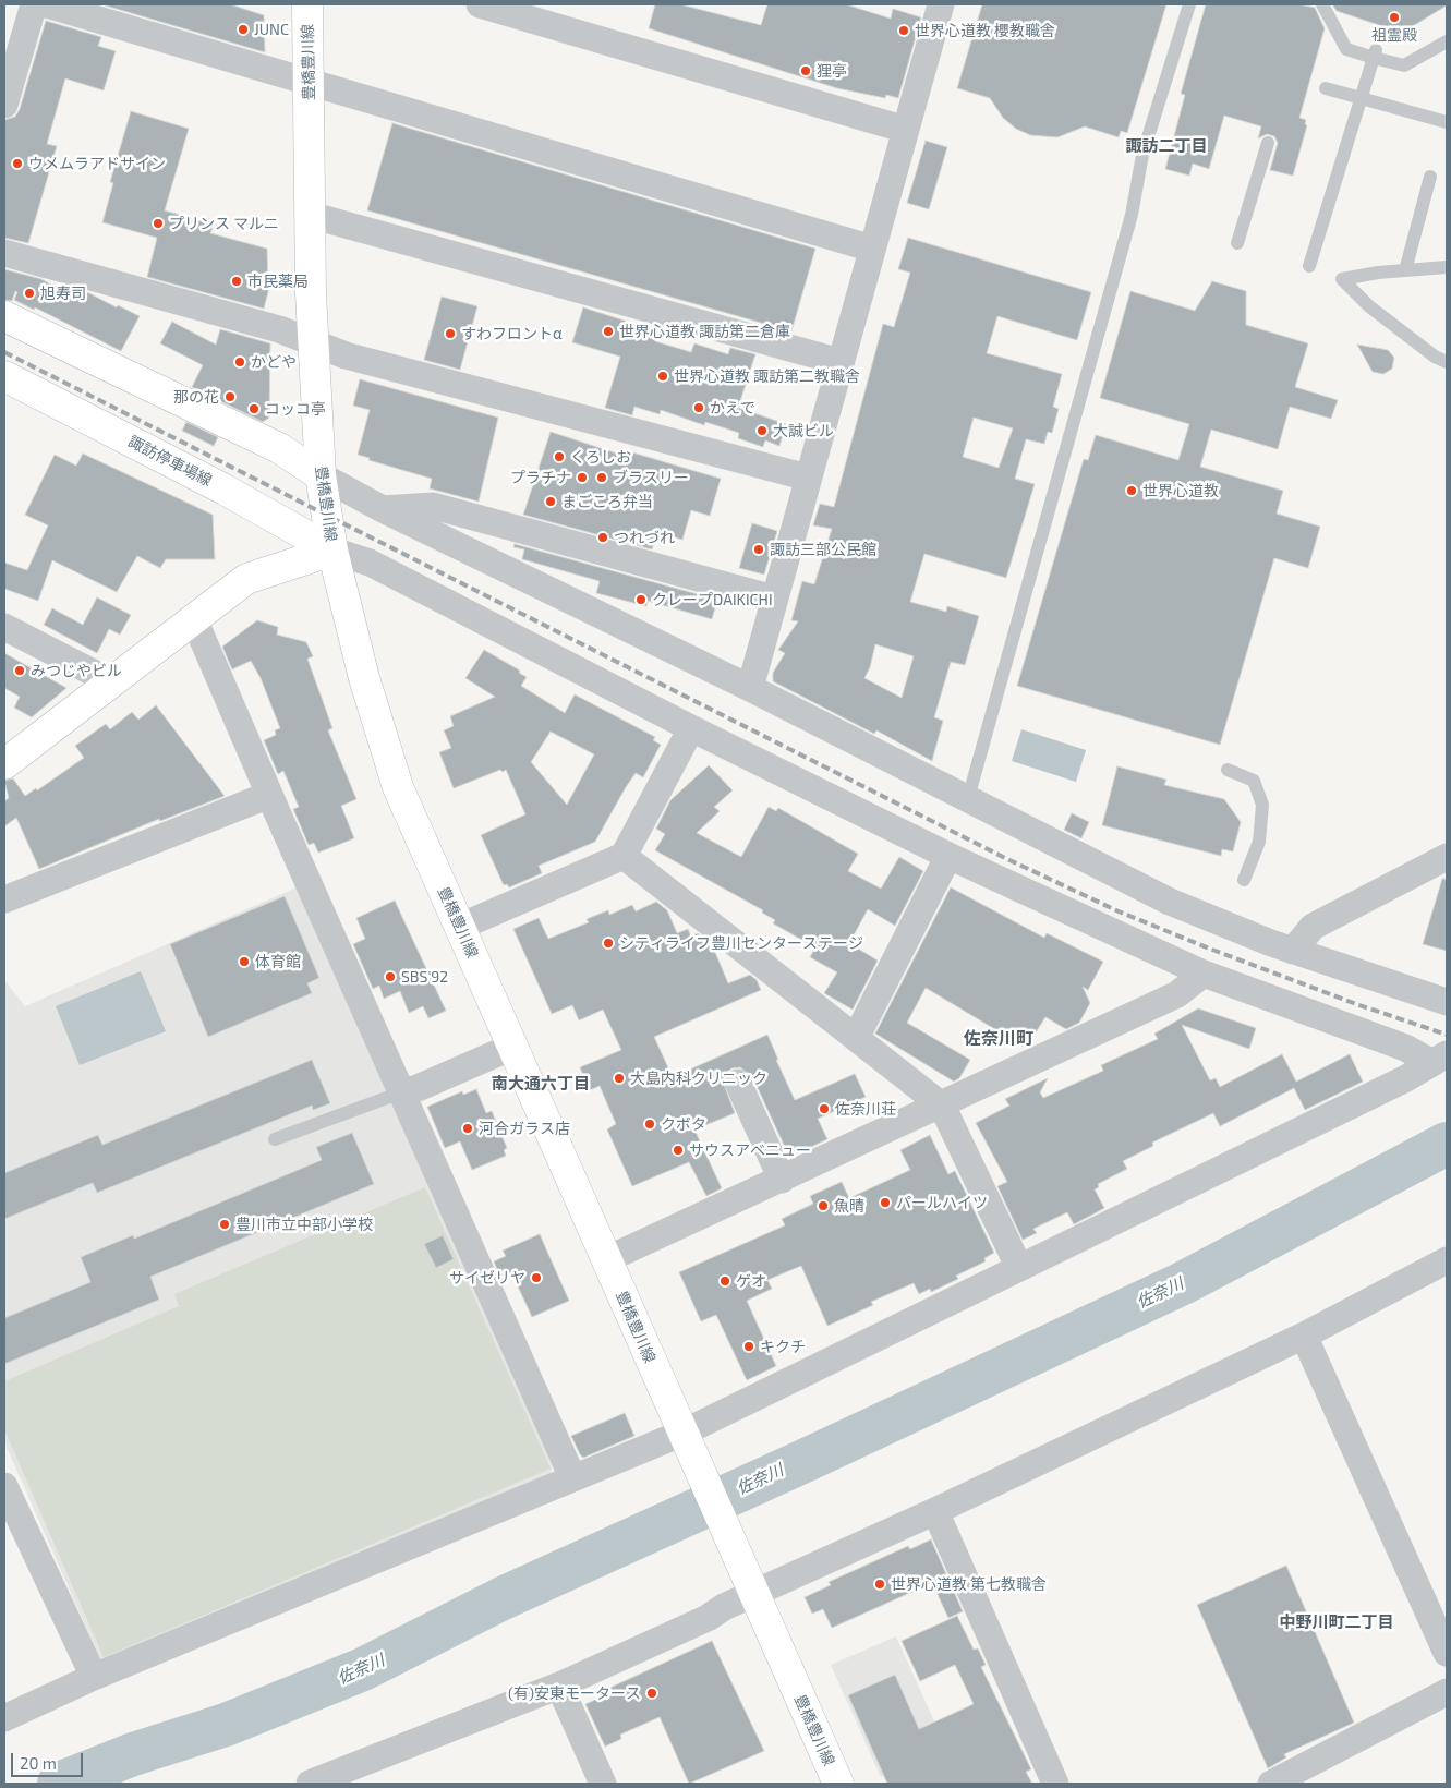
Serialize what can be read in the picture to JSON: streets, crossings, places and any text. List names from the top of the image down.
{
  "streets": {
    "main road": ["豊橋豊川線", "諏訪停車場線"]
  },
  "crossings": [
    ["豊橋豊川線", "諏訪停車場線"]
  ],
  "districts": [
    "諏訪二丁目",
    "佐奈川町",
    "南大通六丁目",
    "中野川町二丁目"
  ],
  "water": ["佐奈川"],
  "places": [
    "祖霊殿",
    "JUNC",
    "世界心道教 櫻教職舎",
    "狸亭",
    "ウメムラアドサイン",
    "プリンス マルニ",
    "市民薬局",
    "旭寿司",
    "世界心道教 諏訪第二倉庫",
    "すわフロントα",
    "かどや",
    "世界心道教 諏訪第二教職舎",
    "那の花",
    "かえで",
    "コッコ亭",
    "大誠ビル",
    "くろしお",
    "プラチナ",
    "ブラスリー",
    "世界心道教",
    "まごころ弁当",
    "つれづれ",
    "諏訪三部公民館",
    "クレープDAIKICHI",
    "みつじやビル",
    "シティライフ豊川センターステージ",
    "体育館",
    "SBS'92",
    "大島内科クリニック",
    "佐奈川荘",
    "クボタ",
    "河合ガラス店",
    "サウスアベニュー",
    "パールハイツ",
    "魚晴",
    "豊川市立中部小学校",
    "サイゼリヤ",
    "ゲオ",
    "キクチ",
    "世界心道教 第七教職舎",
    "(有)安東モータース"
  ],
  "scale_bar": "20 m"
}
